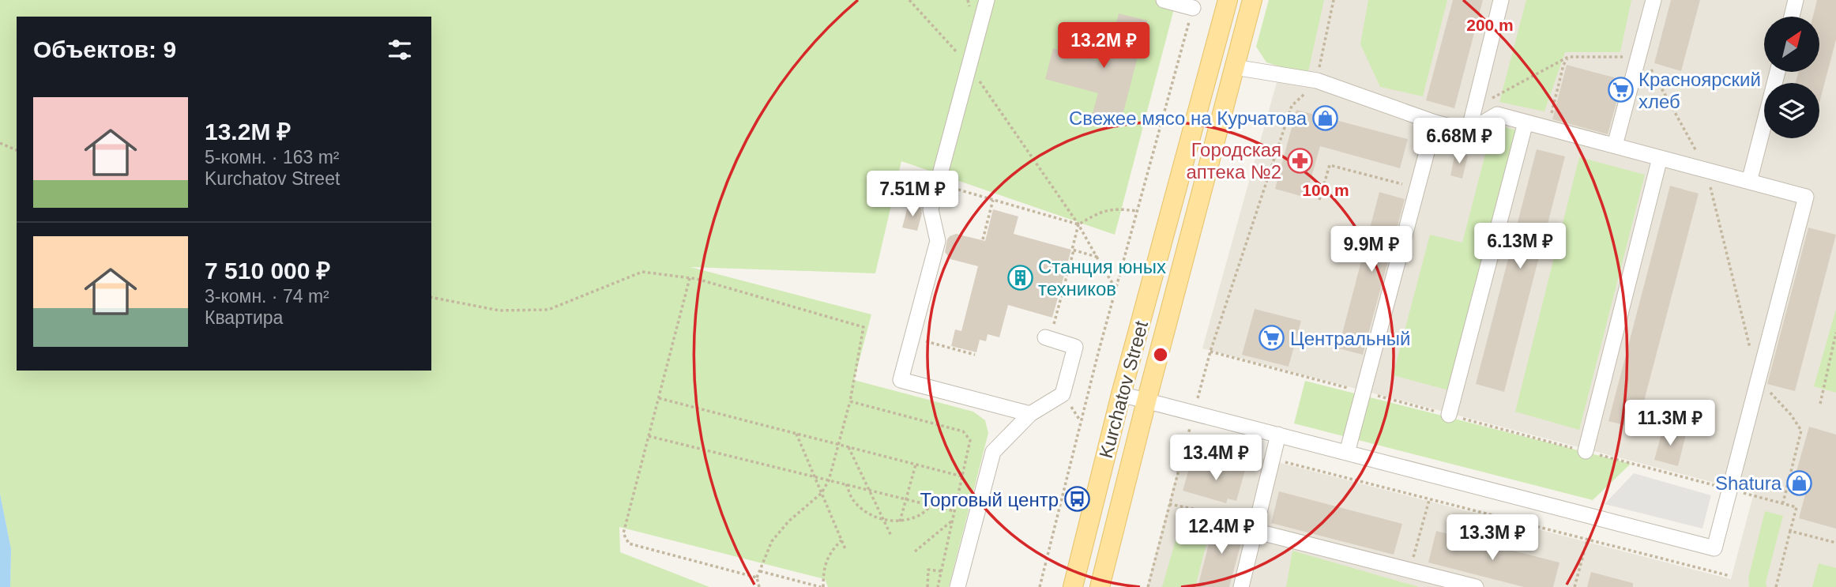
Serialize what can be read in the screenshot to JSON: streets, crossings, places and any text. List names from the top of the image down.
{
  "streets": {
    "main road": ["Kurchatov Street"]
  },
  "places": {
    "supermarket": ["Красноярский хлеб", "Центральный"],
    "shop": ["Свежее мясо на Курчатова", "Shatura"],
    "pharmacy": ["Городская аптека №2"],
    "building": ["Станция юных техников"],
    "bus stop": ["Торговый центр"]
  },
  "north": "top right",
  "page": {
    "heading": "Объектов: 9",
    "price": [
      "13.2M ₽",
      "6.68M ₽",
      "7.51M ₽",
      "6.13M ₽",
      "9.9M ₽",
      "11.3M ₽",
      "13.4M ₽",
      "12.4M ₽",
      "13.3M ₽"
    ],
    "list": [
      {
        "name": "13.2M ₽",
        "note": "5-комн. · 163 m² · Kurchatov Street"
      },
      {
        "name": "7 510 000 ₽",
        "note": "3-комн. · 74 m² · Квартира"
      }
    ]
  },
  "rings": ["200 m", "100 m"]
}
